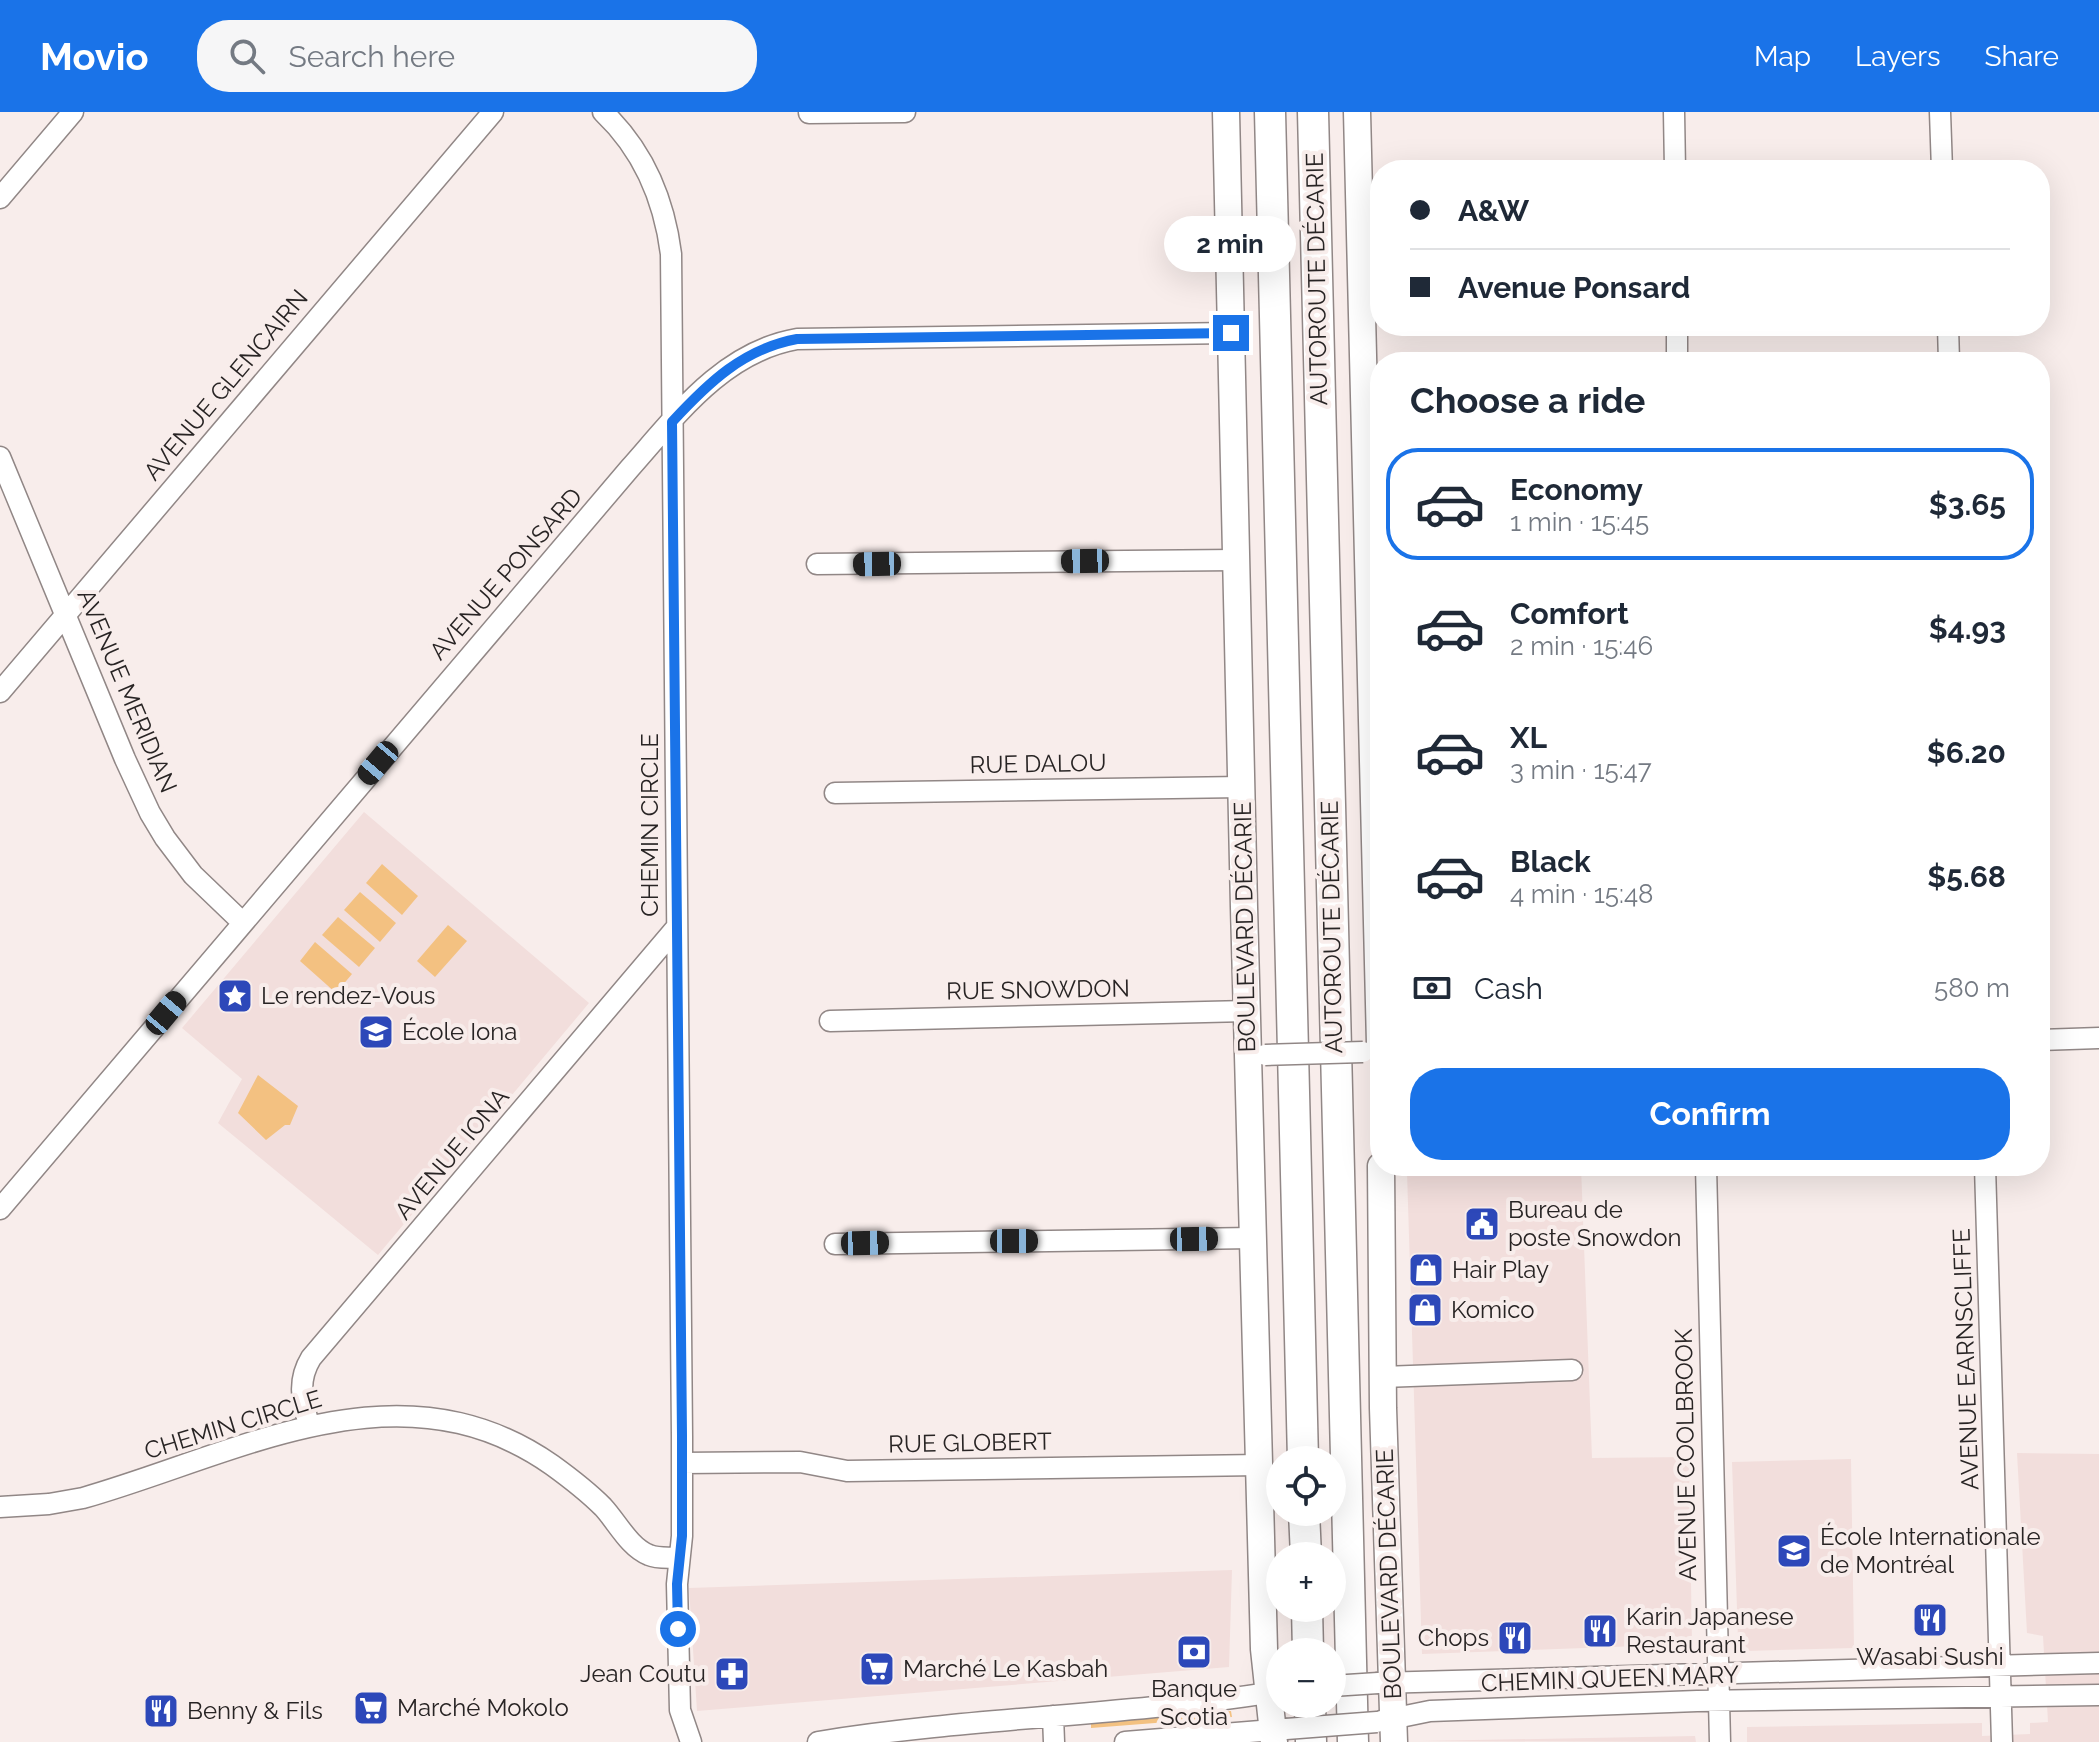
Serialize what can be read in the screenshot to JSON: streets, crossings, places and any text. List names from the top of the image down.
{
  "streets": {
    "highway": ["AUTOROUTE DÉCARIE"],
    "main road": ["BOULEVARD DÉCARIE"],
    "street": [
      "AVENUE GLENCAIRN",
      "AVENUE PONSARD",
      "AVENUE MERIDIAN",
      "RUE DALOU",
      "CHEMIN CIRCLE",
      "RUE SNOWDON",
      "AVENUE IONA",
      "AVENUE EARNSCLIFFE",
      "RUE GLOBERT",
      "AVENUE COOLBROOK",
      "CHEMIN QUEEN MARY"
    ]
  },
  "crossings": [
    ["AVENUE GLENCAIRN", "AVENUE MERIDIAN"],
    ["AVENUE PONSARD", "AVENUE MERIDIAN"],
    ["AVENUE PONSARD", "CHEMIN CIRCLE"],
    ["AVENUE PONSARD", "BOULEVARD DÉCARIE"],
    ["RUE DALOU", "BOULEVARD DÉCARIE"],
    ["CHEMIN CIRCLE", "AVENUE IONA"],
    ["CHEMIN CIRCLE", "RUE GLOBERT"],
    ["BOULEVARD DÉCARIE", "RUE SNOWDON"],
    ["BOULEVARD DÉCARIE", "RUE GLOBERT"],
    ["BOULEVARD DÉCARIE", "CHEMIN QUEEN MARY"],
    ["AVENUE EARNSCLIFFE", "CHEMIN QUEEN MARY"],
    ["AVENUE COOLBROOK", "CHEMIN QUEEN MARY"]
  ],
  "places": {
    "place": ["Le rendez-Vous"],
    "school or university": ["École Iona", "École Internationale de Montréal"],
    "public building": ["Bureau de poste Snowdon"],
    "shop": ["Hair Play", "Komico"],
    "restaurant": [
      "Wasabi Sushi",
      "Karin Japanese Restaurant",
      "Chops",
      "Benny & Fils"
    ],
    "bank": ["Banque Scotia"],
    "supermarket": ["Marché Le Kasbah", "Marché Mokolo"],
    "pharmacy": ["Jean Coutu"]
  },
  "page": {
    "header": "Movio",
    "search": "Search here",
    "nav": ["Map", "Layers", "Share"],
    "banner": ["A&W", "Avenue Ponsard"],
    "bubble": "2 min",
    "heading": "Choose a ride",
    "list": [
      {
        "name": "Economy",
        "note": "1 min · 15:45",
        "value": "$3.65"
      },
      {
        "name": "Comfort",
        "note": "2 min · 15:46",
        "value": "$4.93"
      },
      {
        "name": "XL",
        "note": "3 min · 15:47",
        "value": "$6.20"
      },
      {
        "name": "Black",
        "note": "4 min · 15:48",
        "value": "$5.68"
      }
    ],
    "pay": ["Cash", "580 m"],
    "buttons": "Confirm",
    "map_buttons": ["+", "−"]
  }
}
